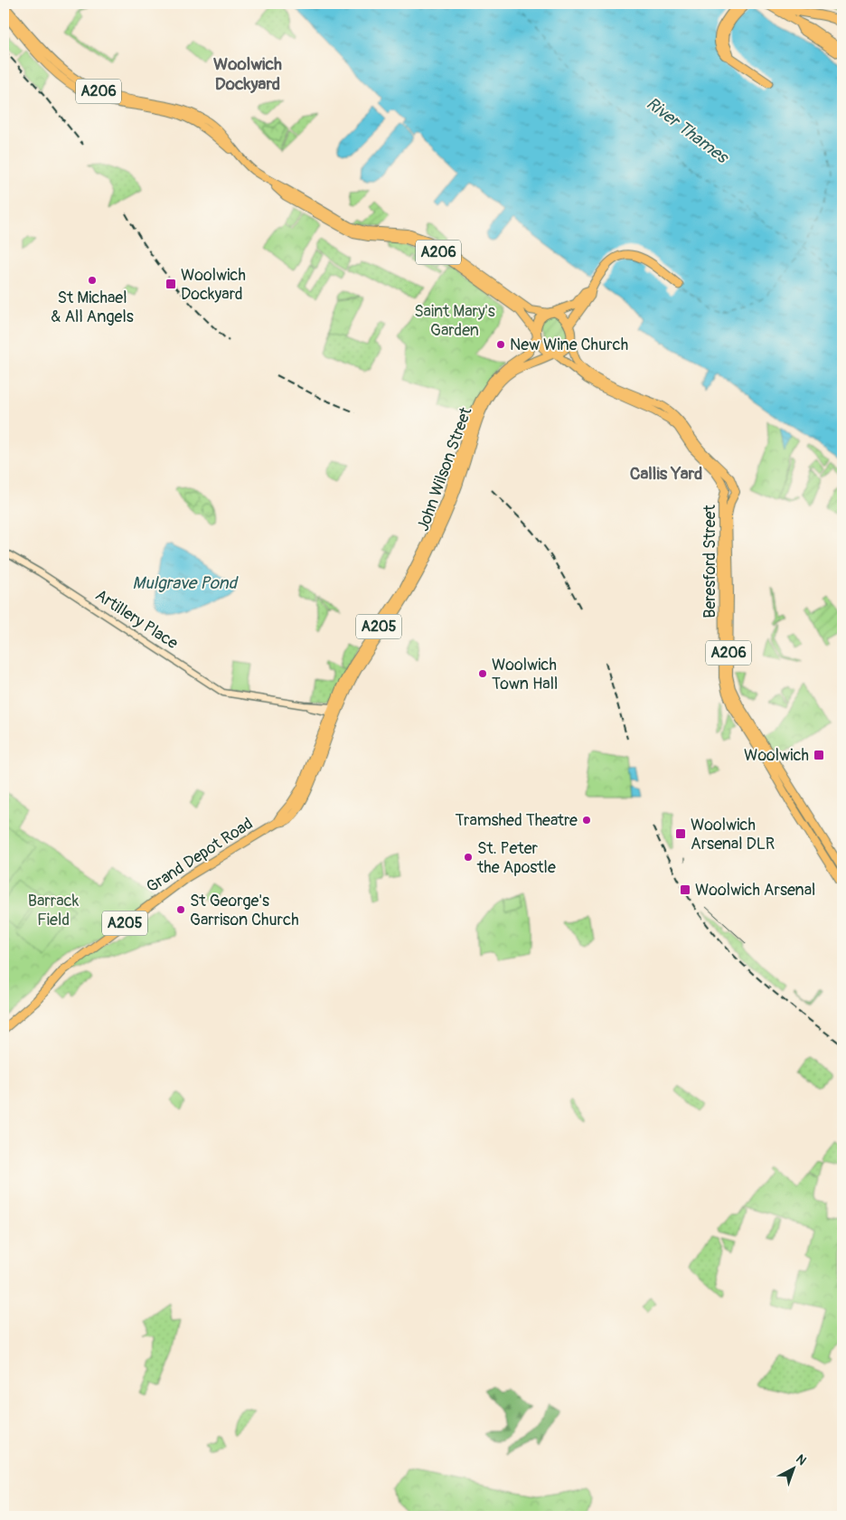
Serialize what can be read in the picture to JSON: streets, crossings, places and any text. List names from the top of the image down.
{
  "streets": {
    "highway": ["John Wilson Street", "A205", "Grand Depot Road"],
    "main road": ["A206", "Beresford Street", "Artillery Place"]
  },
  "crossings": [
    ["A206", "John Wilson Street"],
    ["John Wilson Street", "Artillery Place"],
    ["John Wilson Street", "Grand Depot Road"],
    ["A205", "Grand Depot Road"]
  ],
  "districts": ["Woolwich Dockyard", "Callis Yard"],
  "water": ["River Thames", "Mulgrave Pond"],
  "parks": ["Saint Mary's Garden", "Barrack Field"],
  "places": {
    "other": [
      "St Michael & All Angels",
      "New Wine Church",
      "Woolwich Town Hall",
      "Tramshed Theatre",
      "St. Peter the Apostle",
      "St George's Garrison Church"
    ],
    "transit": [
      "Woolwich Dockyard",
      "Woolwich",
      "Woolwich Arsenal DLR",
      "Woolwich Arsenal"
    ]
  },
  "north": "top right"
}
